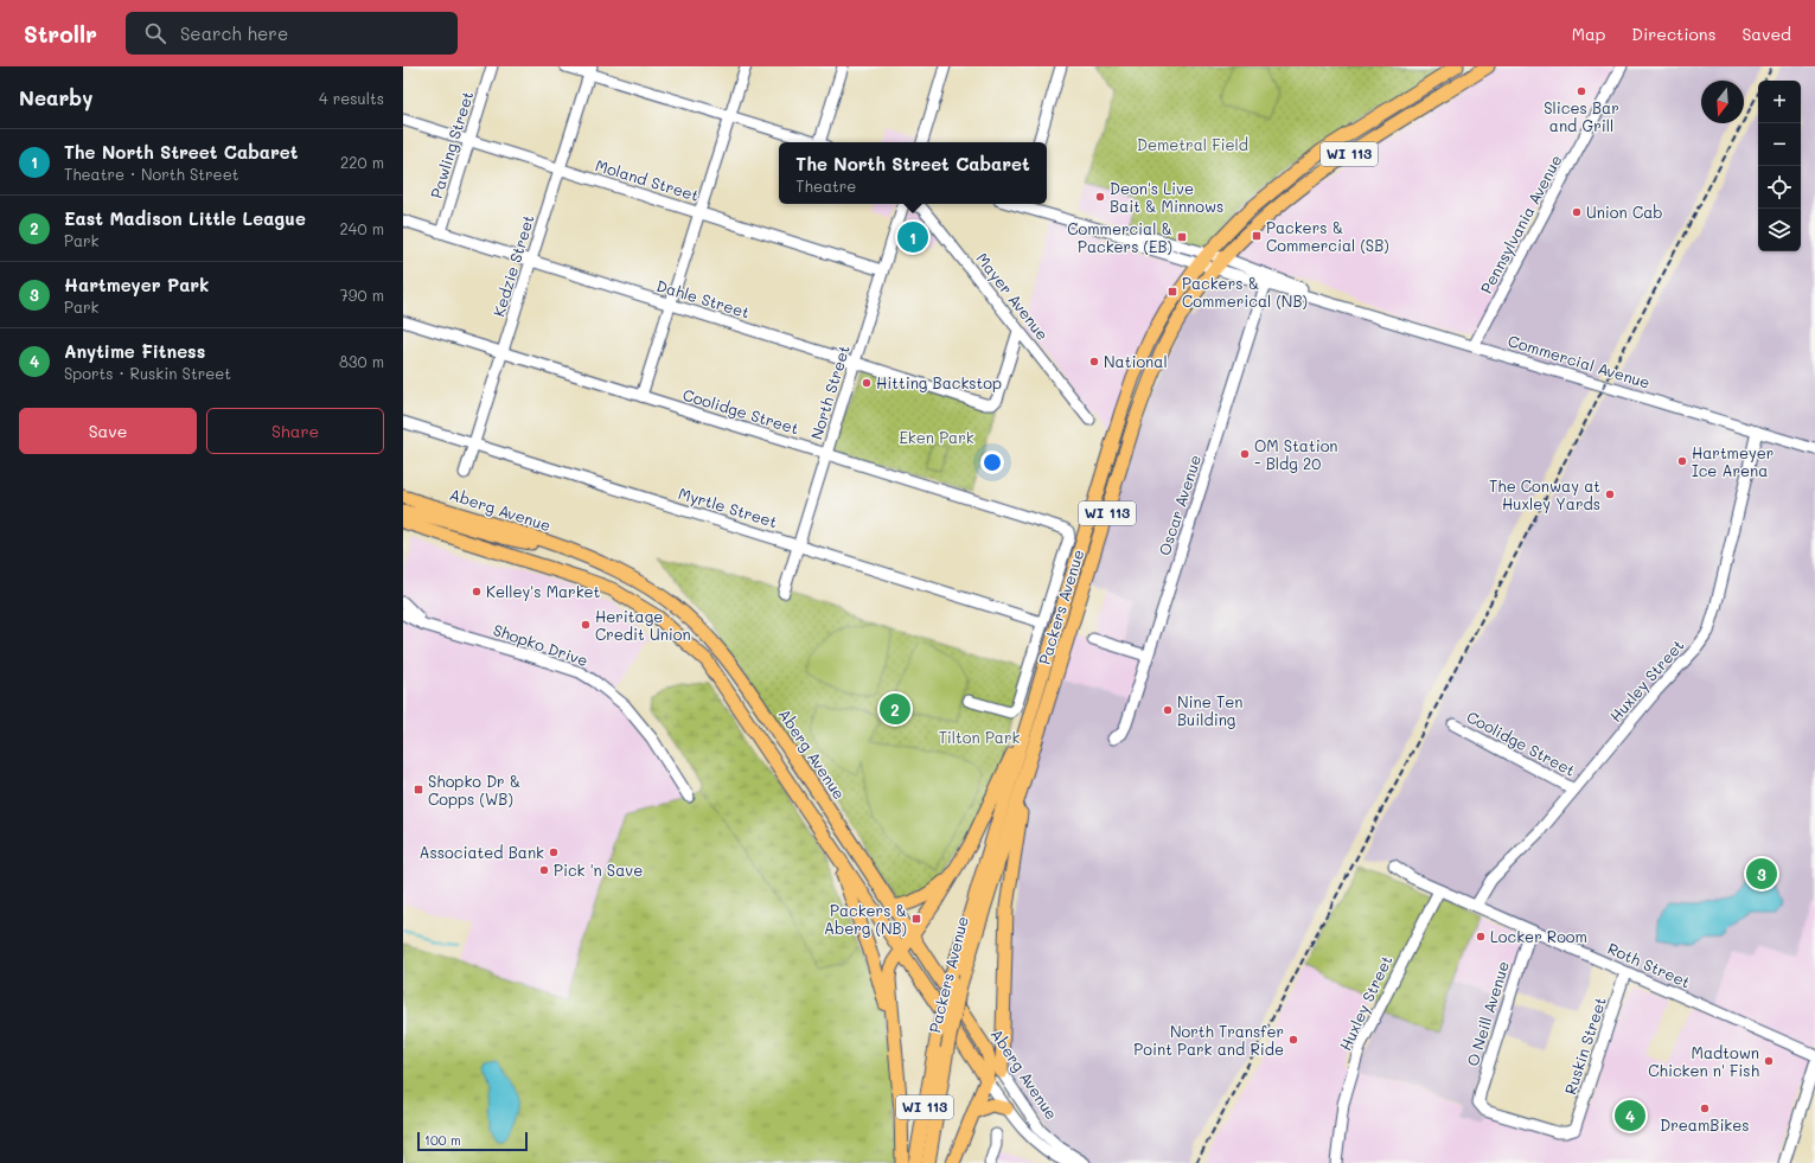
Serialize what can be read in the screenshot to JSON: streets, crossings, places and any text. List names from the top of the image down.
{
  "streets": {
    "main road": ["WI 113", "Aberg Avenue", "Packers Avenue"],
    "street": [
      "Pawling Street",
      "Moland Street",
      "Pennsylvania Avenue",
      "Kedzie Street",
      "Mayer Avenue",
      "Dahle Street",
      "Commercial Avenue",
      "North Street",
      "Coolidge Street",
      "Oscar Avenue",
      "Myrtle Street",
      "Shopko Drive",
      "Huxley Street",
      "Roth Street",
      "O Neill Avenue",
      "Ruskin Street"
    ]
  },
  "crossings": [
    ["Pawling Street", "Moland Street"],
    ["Pawling Street", "Dahle Street"],
    ["Moland Street", "Kedzie Street"],
    ["Moland Street", "North Street"],
    ["Pennsylvania Avenue", "Commercial Avenue"],
    ["Kedzie Street", "Dahle Street"],
    ["Kedzie Street", "Coolidge Street"],
    ["Kedzie Street", "Myrtle Street"],
    ["Mayer Avenue", "Dahle Street"],
    ["Dahle Street", "North Street"],
    ["Commercial Avenue", "Oscar Avenue"],
    ["Commercial Avenue", "Packers Avenue"],
    ["Commercial Avenue", "Huxley Street"],
    ["North Street", "Coolidge Street"],
    ["North Street", "Myrtle Street"],
    ["Coolidge Street", "Myrtle Street"],
    ["Coolidge Street", "Huxley Street"],
    ["Huxley Street", "Roth Street"],
    ["Roth Street", "O Neill Avenue"],
    ["Roth Street", "Ruskin Street"],
    ["O Neill Avenue", "Ruskin Street"]
  ],
  "parks": ["Demetral Field", "Eken Park", "Tilton Park"],
  "places": {
    "other": [
      "Slices Bar and Grill",
      "Deon's Live Bait & Minnows",
      "Union Cab",
      "National",
      "Hitting Backstop",
      "OM Station - Bldg 20",
      "Hartmeyer Ice Arena",
      "The Conway at Huxley Yards",
      "Kelley's Market",
      "Heritage Credit Union",
      "Nine Ten Building",
      "Associated Bank",
      "Pick 'n Save",
      "Locker Room",
      "North Transfer Point Park and Ride",
      "Madtown Chicken n' Fish",
      "DreamBikes"
    ],
    "transit": [
      "Packers & Commercial (SB)",
      "Commercial & Packers (EB)",
      "Packers & Commerical (NB)",
      "Shopko Dr & Copps (WB)",
      "Packers & Aberg (NB)"
    ]
  },
  "scale_bar": "100 m",
  "north": "bottom",
  "page": {
    "header": "Strollr",
    "search": "Search here",
    "nav": ["Map", "Directions", "Saved"],
    "heading": ["Nearby", "4 results"],
    "map_buttons": ["+", "−"],
    "list": [
      {
        "mark": "1",
        "name": "The North Street Cabaret",
        "note": "Theatre · North Street",
        "value": "220 m"
      },
      {
        "mark": "2",
        "name": "East Madison Little League",
        "note": "Park",
        "value": "240 m"
      },
      {
        "mark": "3",
        "name": "Hartmeyer Park",
        "note": "Park",
        "value": "790 m"
      },
      {
        "mark": "4",
        "name": "Anytime Fitness",
        "note": "Sports · Ruskin Street",
        "value": "830 m"
      }
    ],
    "popup": ["The North Street Cabaret", "Theatre"],
    "pins": [
      "1",
      "2",
      "3",
      "4"
    ],
    "buttons": ["Save", "Share"],
    "scale": "100 m"
  }
}
